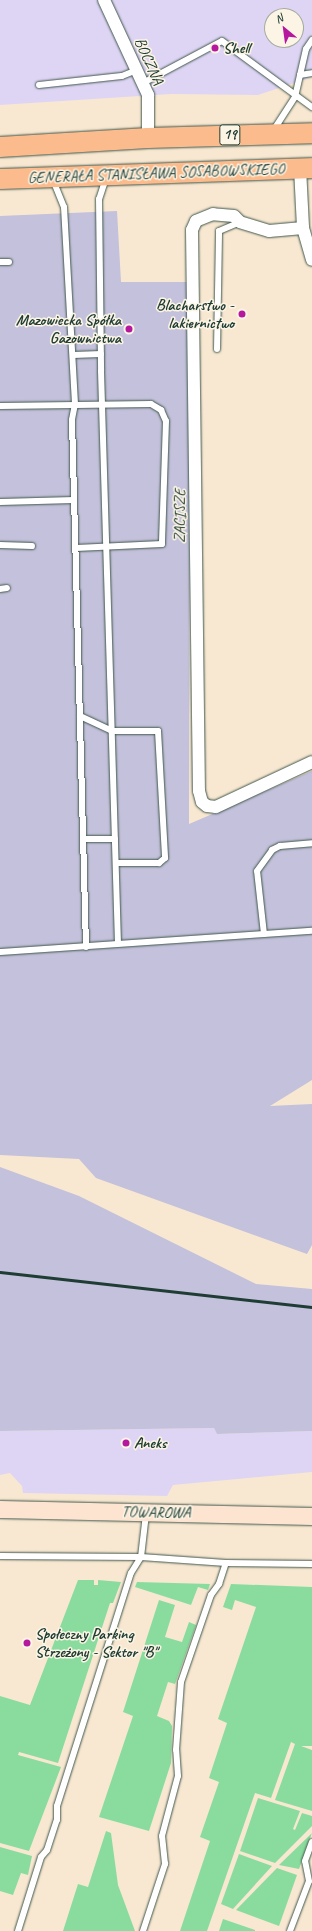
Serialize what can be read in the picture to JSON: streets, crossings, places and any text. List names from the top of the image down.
{
  "streets": {
    "highway": ["19", "GENERAŁA STANISŁAWA SOSABOWSKIEGO"],
    "main road": ["TOWAROWA"],
    "street": ["BOCZNA", "ZACISZE"]
  },
  "crossings": [
    ["BOCZNA", "GENERAŁA STANISŁAWA SOSABOWSKIEGO"]
  ],
  "places": [
    "Shell",
    "Blacharstwo - lakiernictwo",
    "Mazowiecka Spółka Gazownictwa",
    "Aneks",
    "Społeczny Parking Strzeżony - Sektor \"B\""
  ],
  "north": "top left"
}
